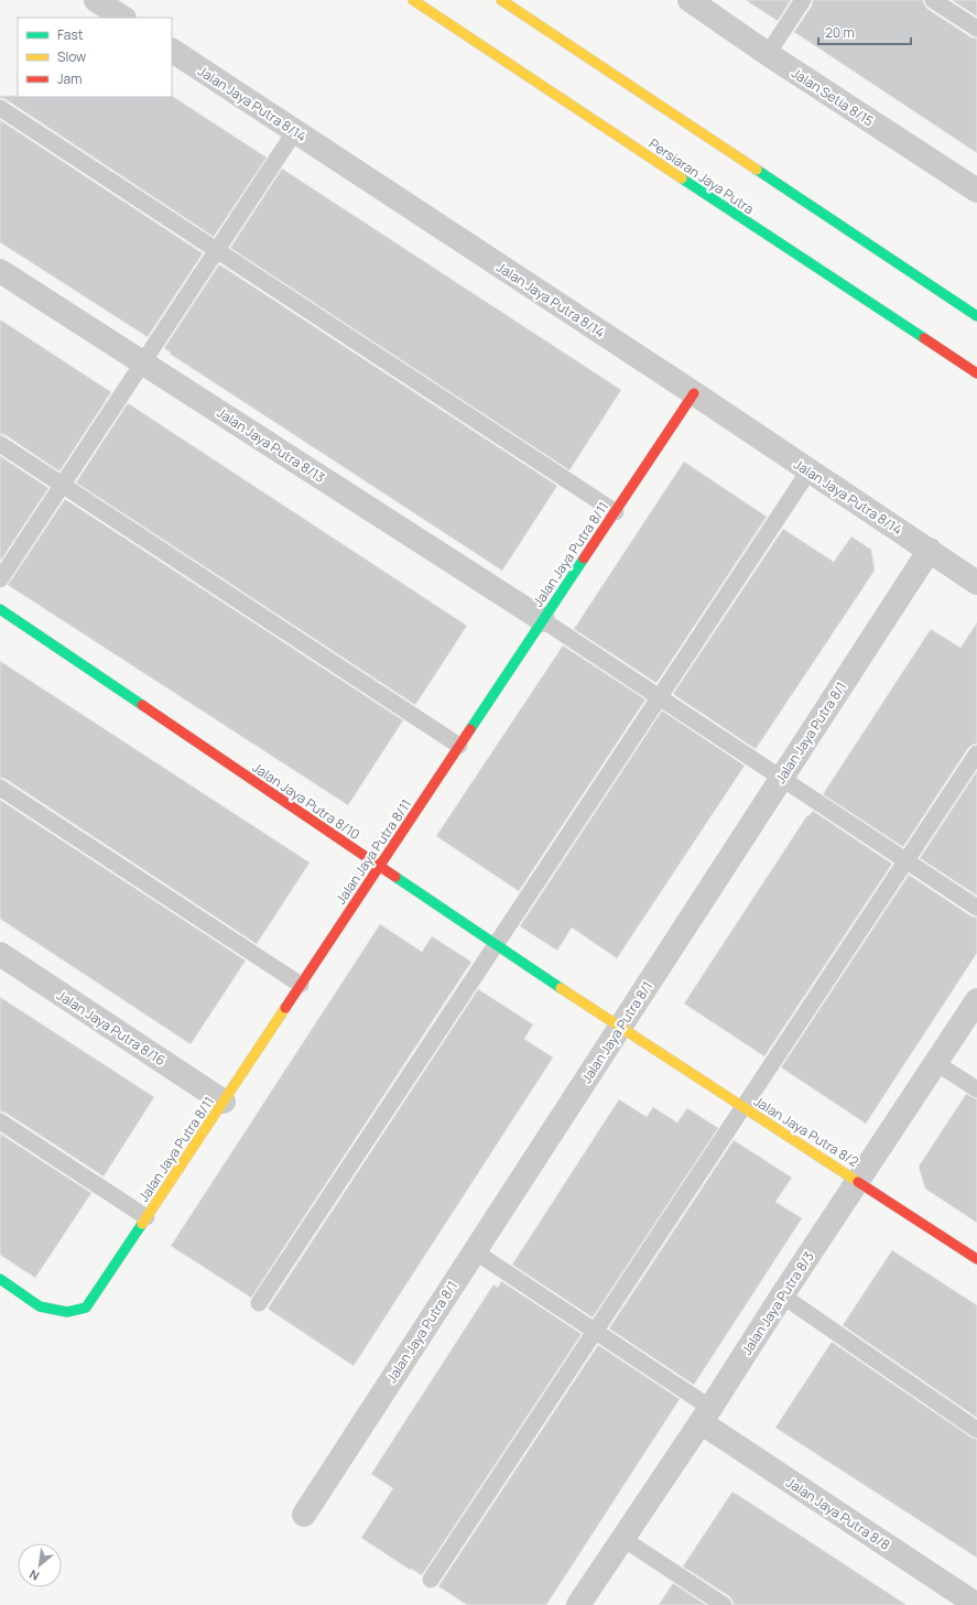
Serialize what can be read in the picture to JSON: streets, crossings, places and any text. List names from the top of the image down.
{
  "streets": {
    "street": [
      "Jalan Setia 8/15",
      "Jalan Jaya Putra 8/14",
      "Persiaran Jaya Putra",
      "Jalan Jaya Putra 8/13",
      "Jalan Jaya Putra 8/11",
      "Jalan Jaya Putra 8/1",
      "Jalan Jaya Putra 8/10",
      "Jalan Jaya Putra 8/16",
      "Jalan Jaya Putra 8/2",
      "Jalan Jaya Putra 8/3",
      "Jalan Jaya Putra 8/8"
    ]
  },
  "crossings": [
    ["Jalan Jaya Putra 8/14", "Jalan Jaya Putra 8/11"],
    ["Jalan Jaya Putra 8/14", "Jalan Jaya Putra 8/1"],
    ["Jalan Jaya Putra 8/13", "Jalan Jaya Putra 8/11"],
    ["Jalan Jaya Putra 8/11", "Jalan Jaya Putra 8/10"],
    ["Jalan Jaya Putra 8/11", "Jalan Jaya Putra 8/16"],
    ["Jalan Jaya Putra 8/1", "Jalan Jaya Putra 8/10"],
    ["Jalan Jaya Putra 8/1", "Jalan Jaya Putra 8/2"],
    ["Jalan Jaya Putra 8/10", "Jalan Jaya Putra 8/2"],
    ["Jalan Jaya Putra 8/2", "Jalan Jaya Putra 8/3"],
    ["Jalan Jaya Putra 8/3", "Jalan Jaya Putra 8/8"]
  ],
  "legend": ["Fast", "Slow", "Jam"],
  "scale_bar": "20 m",
  "north": "bottom left"
}
